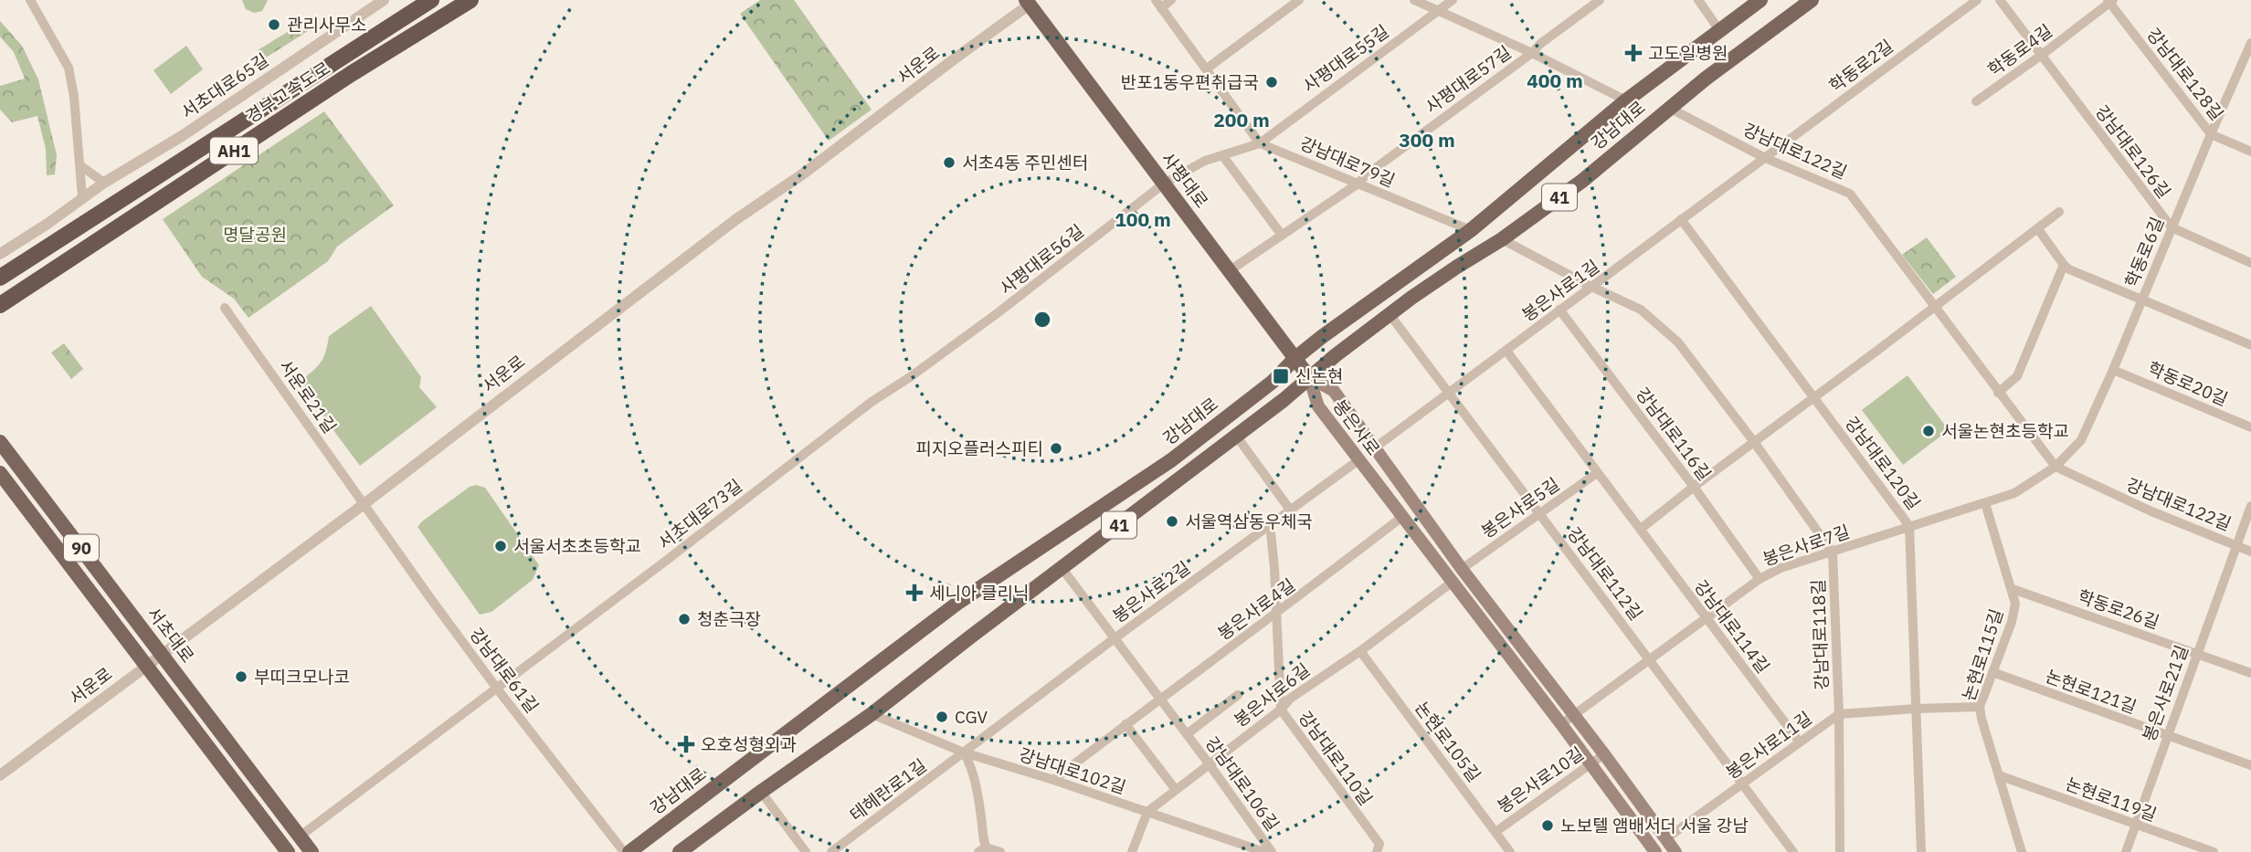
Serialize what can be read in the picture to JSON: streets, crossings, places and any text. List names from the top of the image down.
{
  "streets": {
    "highway": ["경부고속도로", "AH1"],
    "main road": [
      "강남대로",
      "사평대로",
      "41",
      "봉은사로",
      "90",
      "서초대로"
    ],
    "street": [
      "학동로4길",
      "사평대로55길",
      "서운로",
      "학동로2길",
      "강남대로128길",
      "사평대로57길",
      "서초대로65길",
      "강남대로122길",
      "강남대로126길",
      "강남대로79길",
      "학동로6길",
      "사평대로56길",
      "봉은사로1길",
      "학동로20길",
      "서운로21길",
      "강남대로116길",
      "강남대로120길",
      "봉은사로5길",
      "서초대로73길",
      "봉은사로7길",
      "강남대로112길",
      "봉은사로2길",
      "봉은사로4길",
      "학동로26길",
      "강남대로114길",
      "강남대로118길",
      "논현로115길",
      "강남대로61길",
      "논현로121길",
      "봉은사로21길",
      "봉은사로6길",
      "논현로105길",
      "봉은사로11길",
      "강남대로110길",
      "강남대로102길",
      "봉은사로10길",
      "강남대로106길",
      "테헤란로1길",
      "논현로119길"
    ]
  },
  "crossings": [
    ["학동로4길", "강남대로128길"],
    ["학동로4길", "강남대로126길"],
    ["사평대로55길", "강남대로79길"],
    ["사평대로55길", "사평대로"],
    ["사평대로55길", "사평대로56길"],
    ["서운로", "사평대로"],
    ["서운로", "서운로21길"],
    ["서운로", "90"],
    ["서운로", "서초대로"],
    ["서운로", "강남대로61길"],
    ["학동로2길", "강남대로122길"],
    ["학동로2길", "봉은사로1길"],
    ["강남대로128길", "학동로6길"],
    ["사평대로57길", "강남대로79길"],
    ["사평대로57길", "사평대로"],
    ["강남대로", "강남대로122길"],
    ["강남대로", "강남대로79길"],
    ["강남대로", "사평대로"],
    ["강남대로", "봉은사로"],
    ["강남대로", "강남대로112길"],
    ["강남대로", "강남대로102길"],
    ["강남대로", "강남대로106길"],
    ["강남대로122길", "학동로6길"],
    ["강남대로122길", "봉은사로1길"],
    ["강남대로122길", "봉은사로7길"],
    ["강남대로122길", "봉은사로21길"],
    ["강남대로126길", "학동로6길"],
    ["사평대로", "사평대로56길"],
    ["사평대로", "봉은사로"],
    ["학동로6길", "학동로20길"],
    ["학동로6길", "봉은사로7길"],
    ["사평대로56길", "서초대로73길"],
    ["봉은사로1길", "봉은사로"],
    ["봉은사로1길", "강남대로116길"],
    ["봉은사로1길", "강남대로120길"],
    ["봉은사로1길", "강남대로112길"],
    ["봉은사로1길", "강남대로114길"],
    ["서운로21길", "강남대로61길"],
    ["봉은사로", "봉은사로5길"],
    ["봉은사로", "봉은사로7길"],
    ["봉은사로", "봉은사로2길"],
    ["봉은사로", "봉은사로4길"],
    ["봉은사로", "봉은사로6길"],
    ["봉은사로", "봉은사로11길"],
    ["봉은사로", "봉은사로10길"],
    ["강남대로116길", "봉은사로7길"],
    ["강남대로120길", "봉은사로7길"],
    ["강남대로120길", "봉은사로11길"],
    ["봉은사로5길", "강남대로112길"],
    ["봉은사로5길", "강남대로114길"],
    ["서초대로73길", "서초대로"],
    ["서초대로73길", "강남대로61길"],
    ["봉은사로7길", "강남대로112길"],
    ["봉은사로7길", "강남대로114길"],
    ["봉은사로7길", "강남대로118길"],
    ["봉은사로7길", "논현로115길"],
    ["강남대로112길", "봉은사로11길"],
    ["봉은사로2길", "강남대로110길"],
    ["봉은사로2길", "강남대로102길"],
    ["봉은사로2길", "강남대로106길"],
    ["봉은사로2길", "테헤란로1길"],
    ["봉은사로4길", "강남대로110길"],
    ["봉은사로4길", "강남대로102길"],
    ["봉은사로4길", "강남대로106길"],
    ["학동로26길", "논현로115길"],
    ["학동로26길", "봉은사로21길"],
    ["강남대로114길", "봉은사로11길"],
    ["강남대로118길", "봉은사로11길"],
    ["논현로115길", "논현로121길"],
    ["논현로115길", "봉은사로11길"],
    ["논현로115길", "논현로119길"],
    ["논현로121길", "봉은사로21길"],
    ["봉은사로21길", "논현로119길"],
    ["봉은사로6길", "논현로105길"],
    ["봉은사로6길", "강남대로110길"],
    ["봉은사로6길", "강남대로102길"],
    ["봉은사로6길", "강남대로106길"],
    ["논현로105길", "봉은사로10길"],
    ["강남대로102길", "테헤란로1길"]
  ],
  "parks": ["명달공원"],
  "places": {
    "other": [
      "관리사무소",
      "반포1동우편취급국",
      "서초4동 주민센터",
      "서울논현초등학교",
      "피지오플러스피티",
      "서울역삼동우체국",
      "서울서초초등학교",
      "청춘극장",
      "부띠크모나코",
      "CGV",
      "노보텔 앰배서더 서울 강남"
    ],
    "health": ["고도일병원", "세니아 클리닉", "오호성형외과"],
    "transit": ["신논현"]
  },
  "rings": [
    "400 m",
    "200 m",
    "300 m",
    "100 m"
  ]
}
